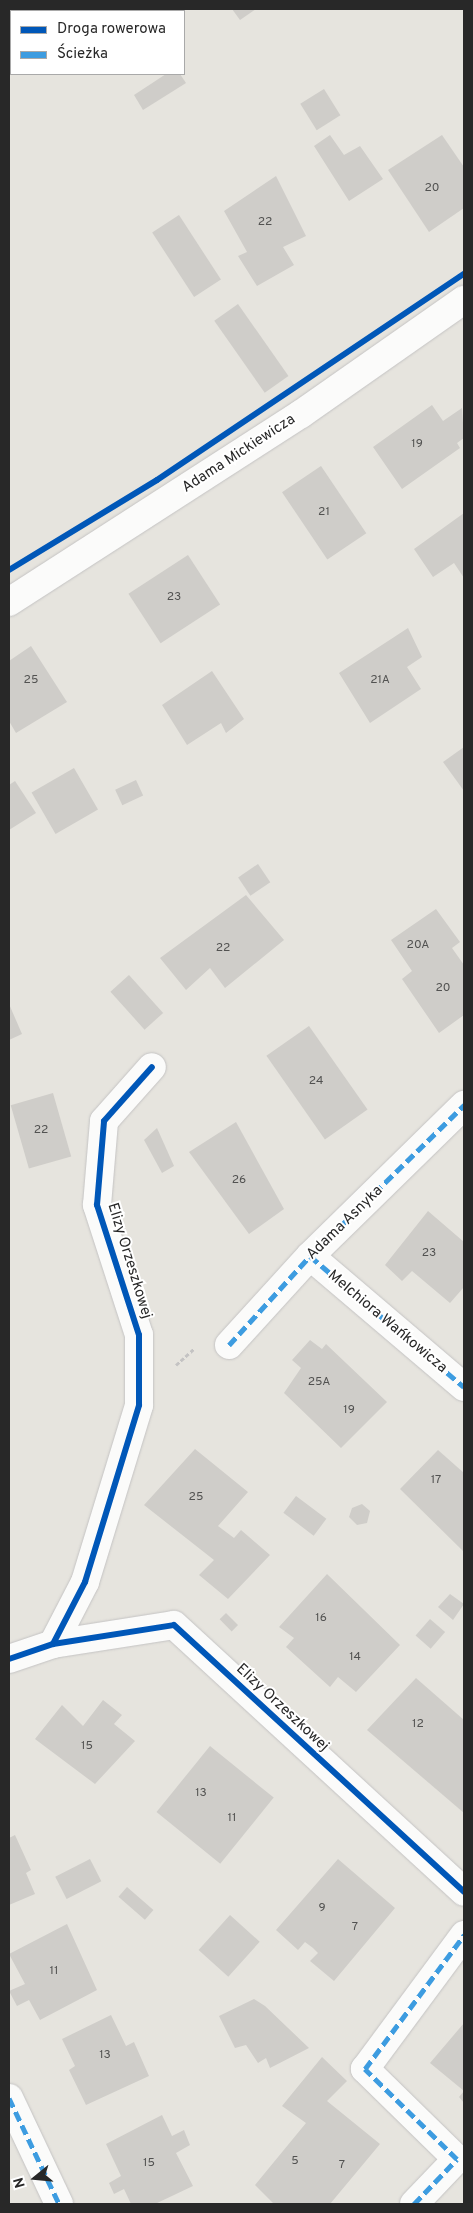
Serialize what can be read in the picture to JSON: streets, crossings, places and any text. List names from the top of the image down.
{
  "streets": {
    "street": [
      "Adama Mickiewicza",
      "Adama Asnyka",
      "Elizy Orzeszkowej",
      "Melchiora Wańkowicza"
    ]
  },
  "crossings": [
    ["Adama Asnyka", "Melchiora Wańkowicza"]
  ],
  "house_numbers": [
    "20",
    "22",
    "19",
    "21",
    "23",
    "25",
    "21A",
    "20A",
    "22",
    "20",
    "24",
    "22",
    "26",
    "23",
    "25A",
    "19",
    "17",
    "25",
    "16",
    "14",
    "12",
    "15",
    "13",
    "11",
    "9",
    "7",
    "11",
    "13",
    "5",
    "15",
    "7"
  ],
  "legend": ["Droga rowerowa", "Ścieżka"],
  "north": "left"
}
